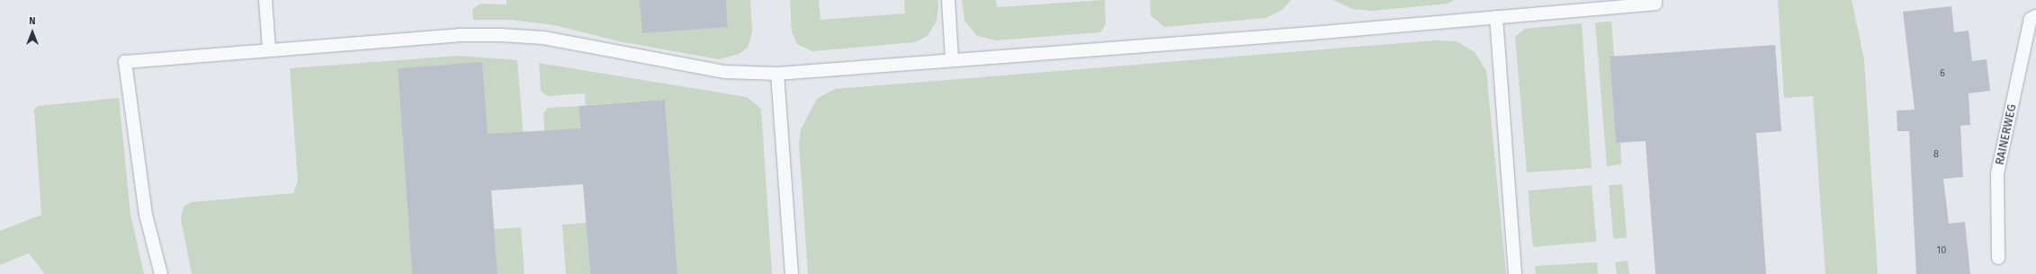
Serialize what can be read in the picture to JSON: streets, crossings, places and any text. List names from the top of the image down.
{
  "streets": {
    "lane": ["RAINERWEG"]
  },
  "house_numbers": ["6", "8", "10"],
  "north": "top"
}
